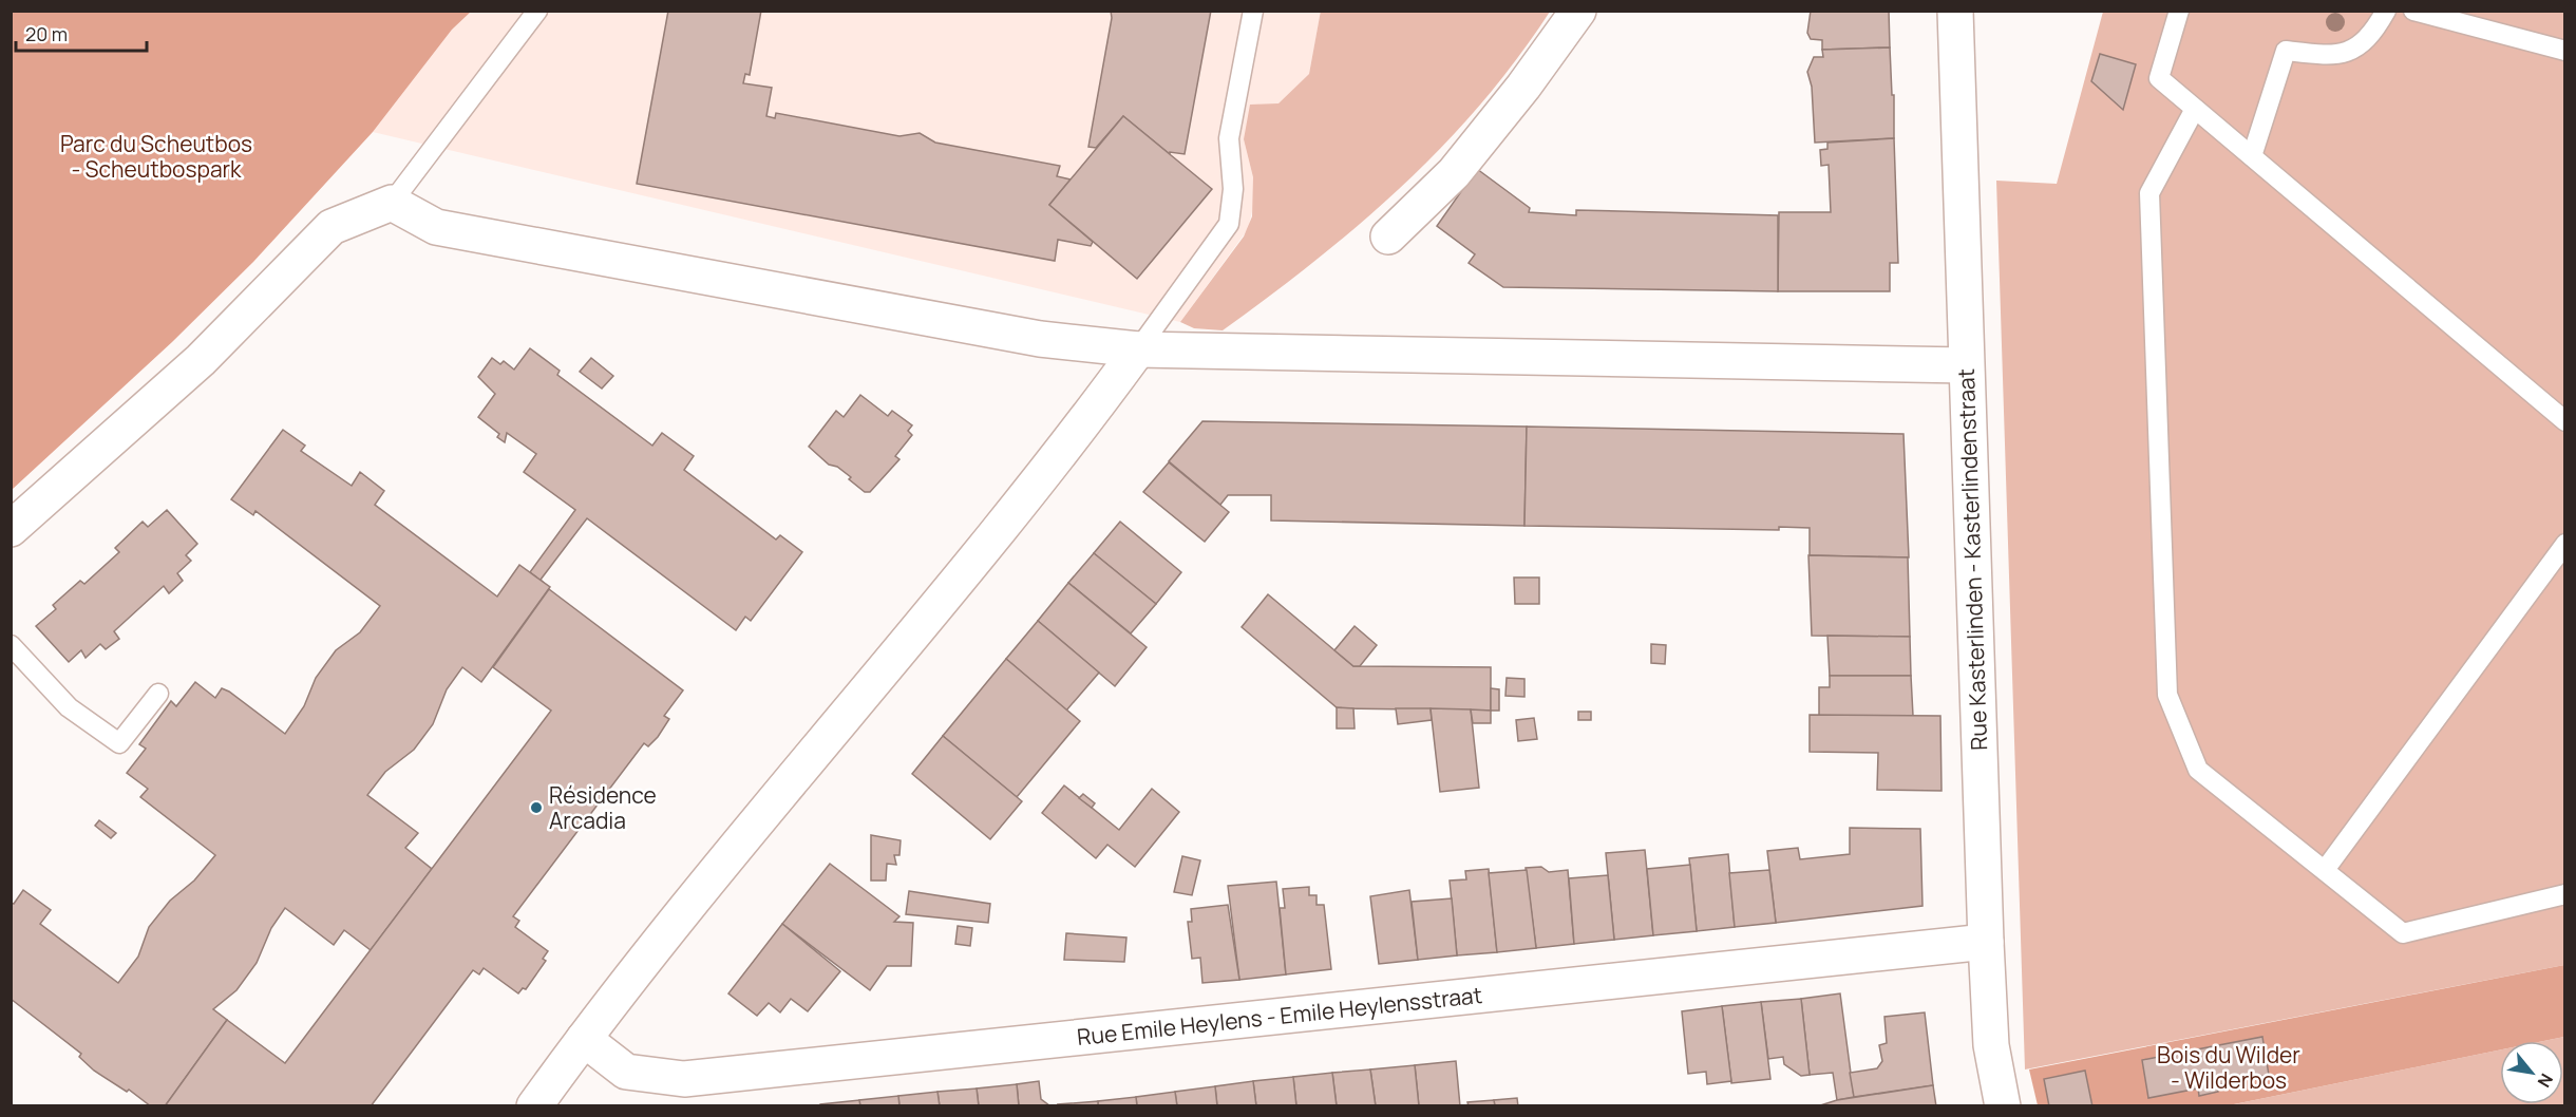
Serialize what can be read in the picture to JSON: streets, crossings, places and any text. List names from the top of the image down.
{
  "streets": {
    "street": ["Rue Kasterlinden - Kasterlindenstraat", "Rue Emile Heylens - Emile Heylensstraat"]
  },
  "crossings": [
    ["Rue Kasterlinden - Kasterlindenstraat", "Rue Emile Heylens - Emile Heylensstraat"]
  ],
  "parks": ["Parc du Scheutbos - Scheutbospark", "Bois du Wilder - Wilderbos"],
  "places": ["Résidence Arcadia"],
  "scale_bar": "20 m",
  "north": "bottom right"
}
